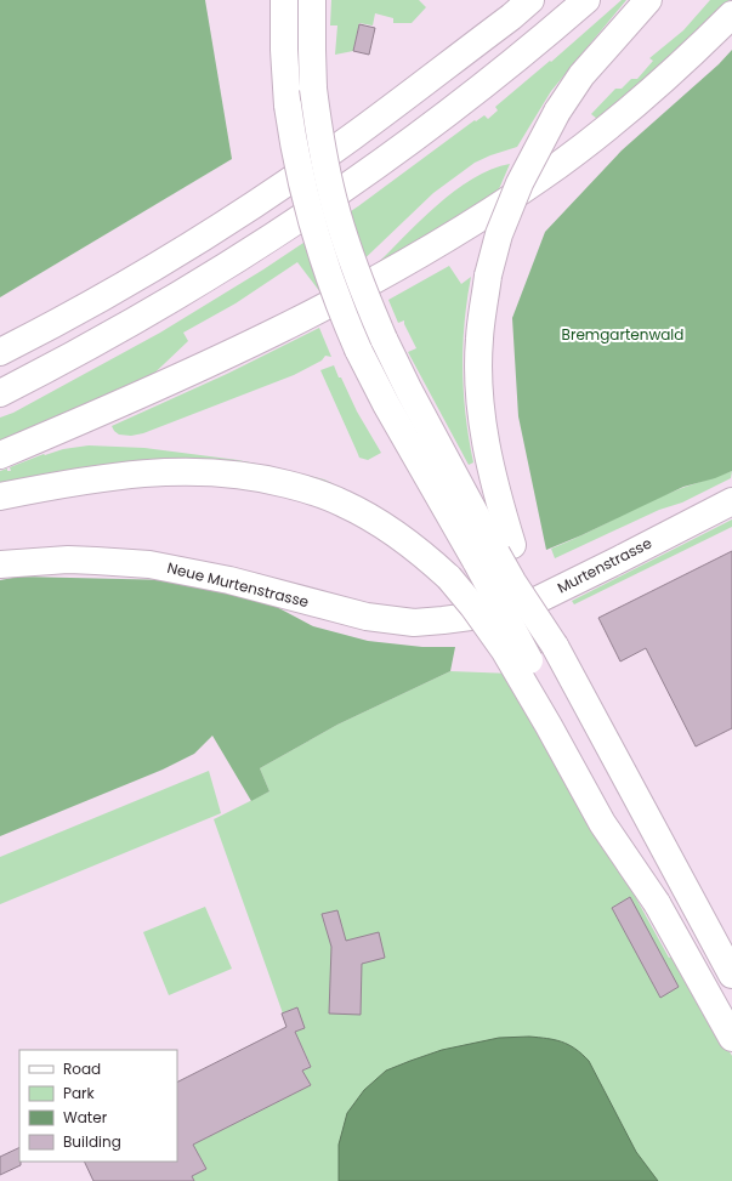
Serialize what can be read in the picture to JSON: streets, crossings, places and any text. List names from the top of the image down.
{
  "streets": {
    "main road": ["Murtenstrasse", "Neue Murtenstrasse"]
  },
  "crossings": [
    ["Murtenstrasse", "Neue Murtenstrasse"]
  ],
  "parks": ["Bremgartenwald"],
  "legend": [
    "Road",
    "Park",
    "Water",
    "Building"
  ]
}
